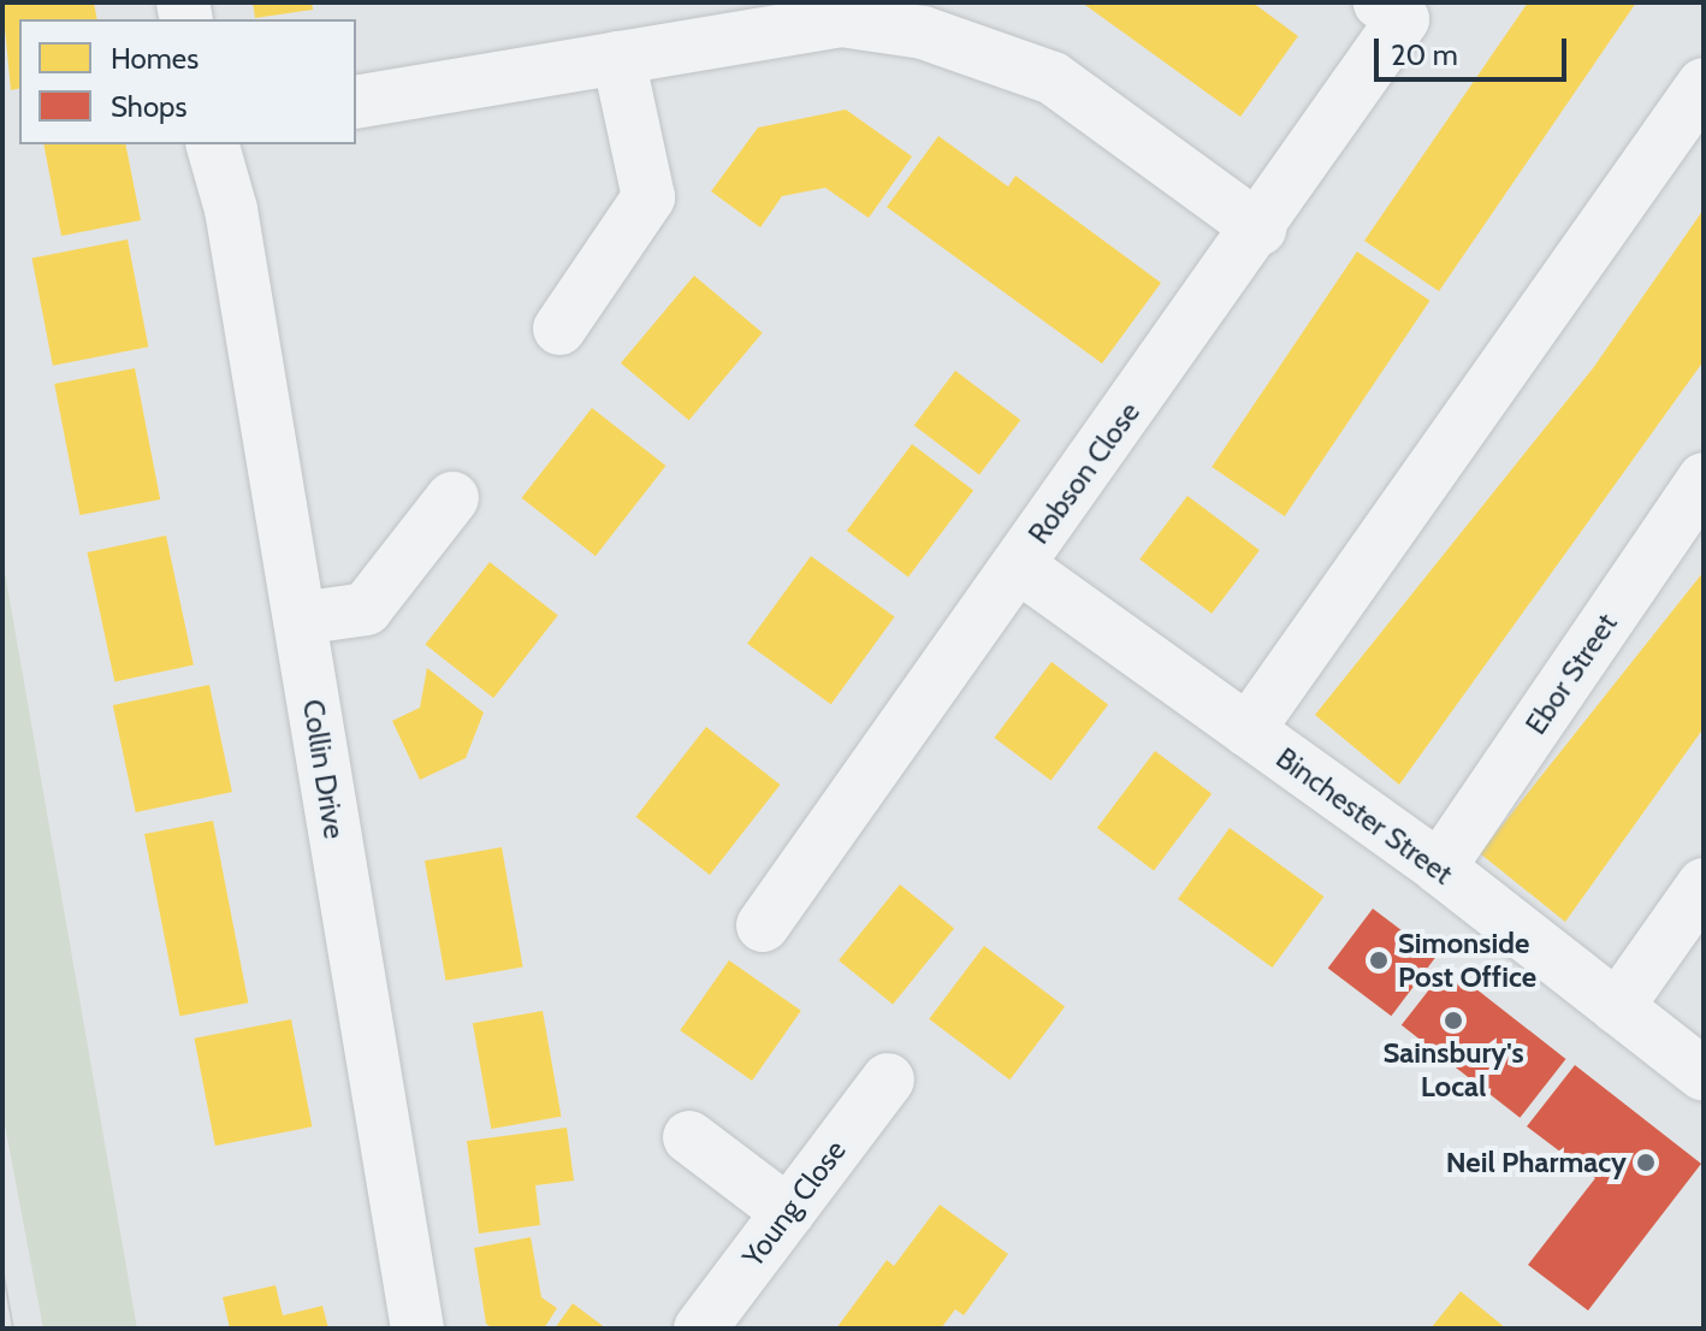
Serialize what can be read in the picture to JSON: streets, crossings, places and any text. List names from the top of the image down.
{
  "streets": {
    "street": [
      "Robson Close",
      "Ebor Street",
      "Collin Drive",
      "Binchester Street",
      "Young Close"
    ]
  },
  "crossings": [
    ["Robson Close", "Binchester Street"],
    ["Ebor Street", "Binchester Street"]
  ],
  "places": ["Simonside Post Office", "Sainsbury's Local", "Neil Pharmacy"],
  "legend": ["Homes", "Shops"],
  "scale_bar": "20 m"
}
